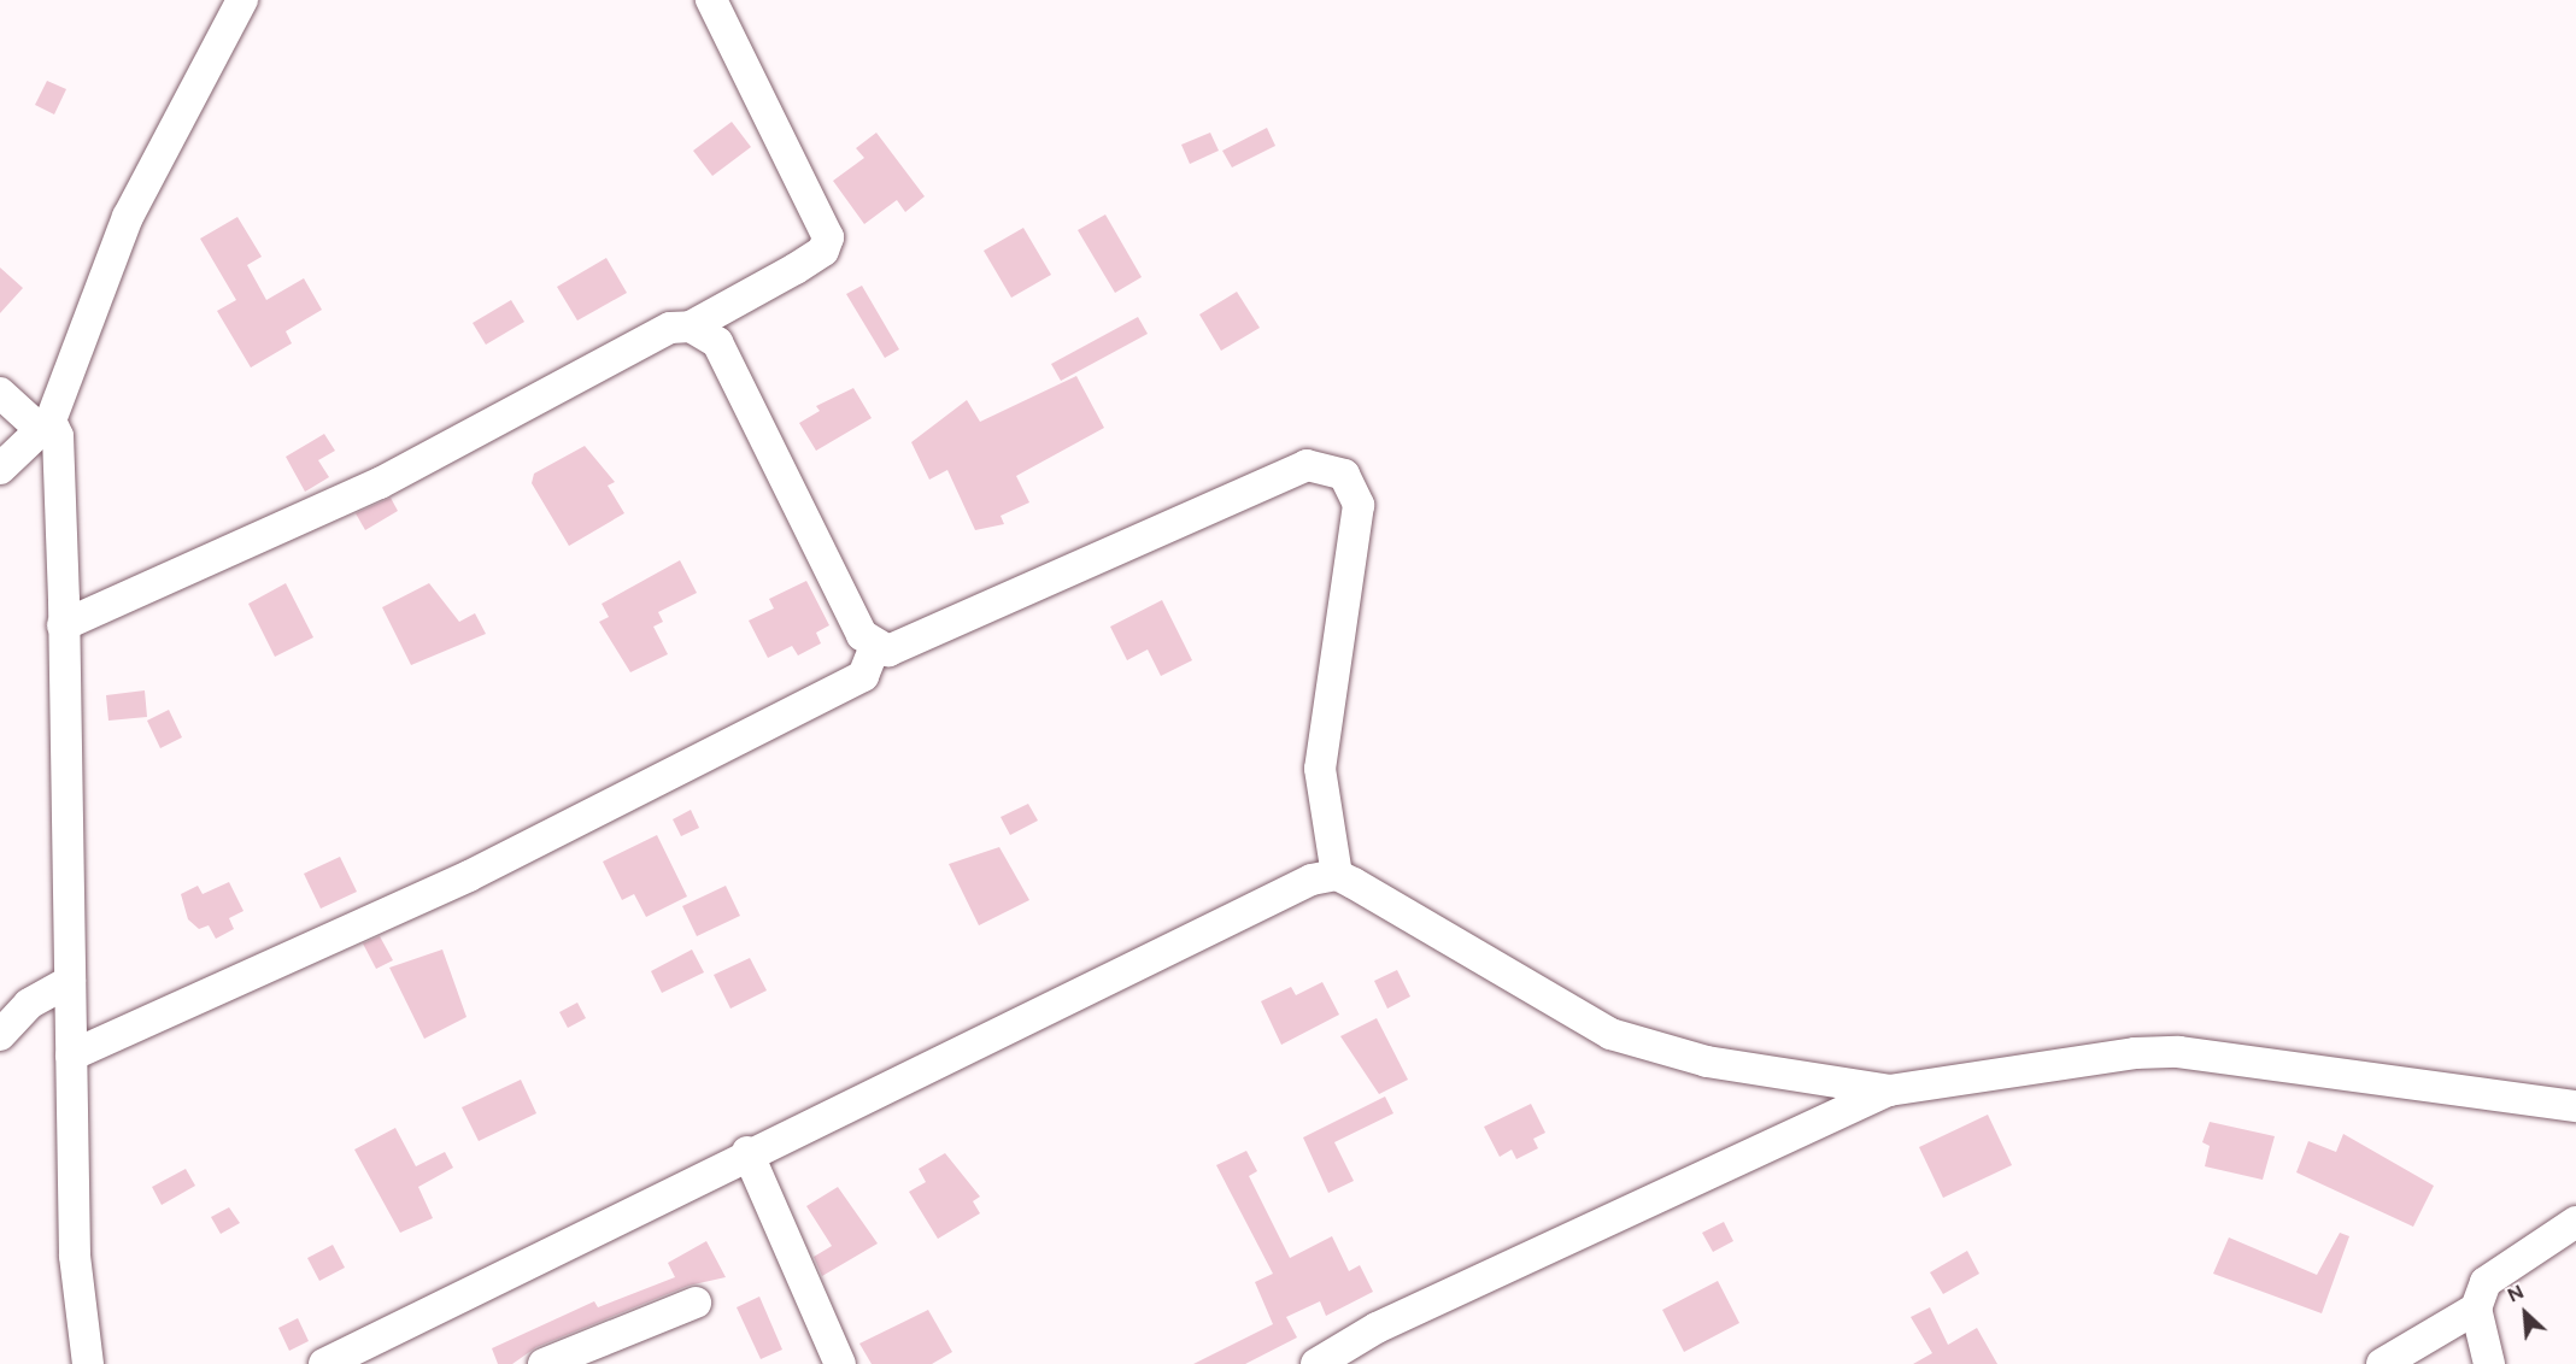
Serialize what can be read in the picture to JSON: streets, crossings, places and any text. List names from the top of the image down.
{
  "north": "top left"
}
